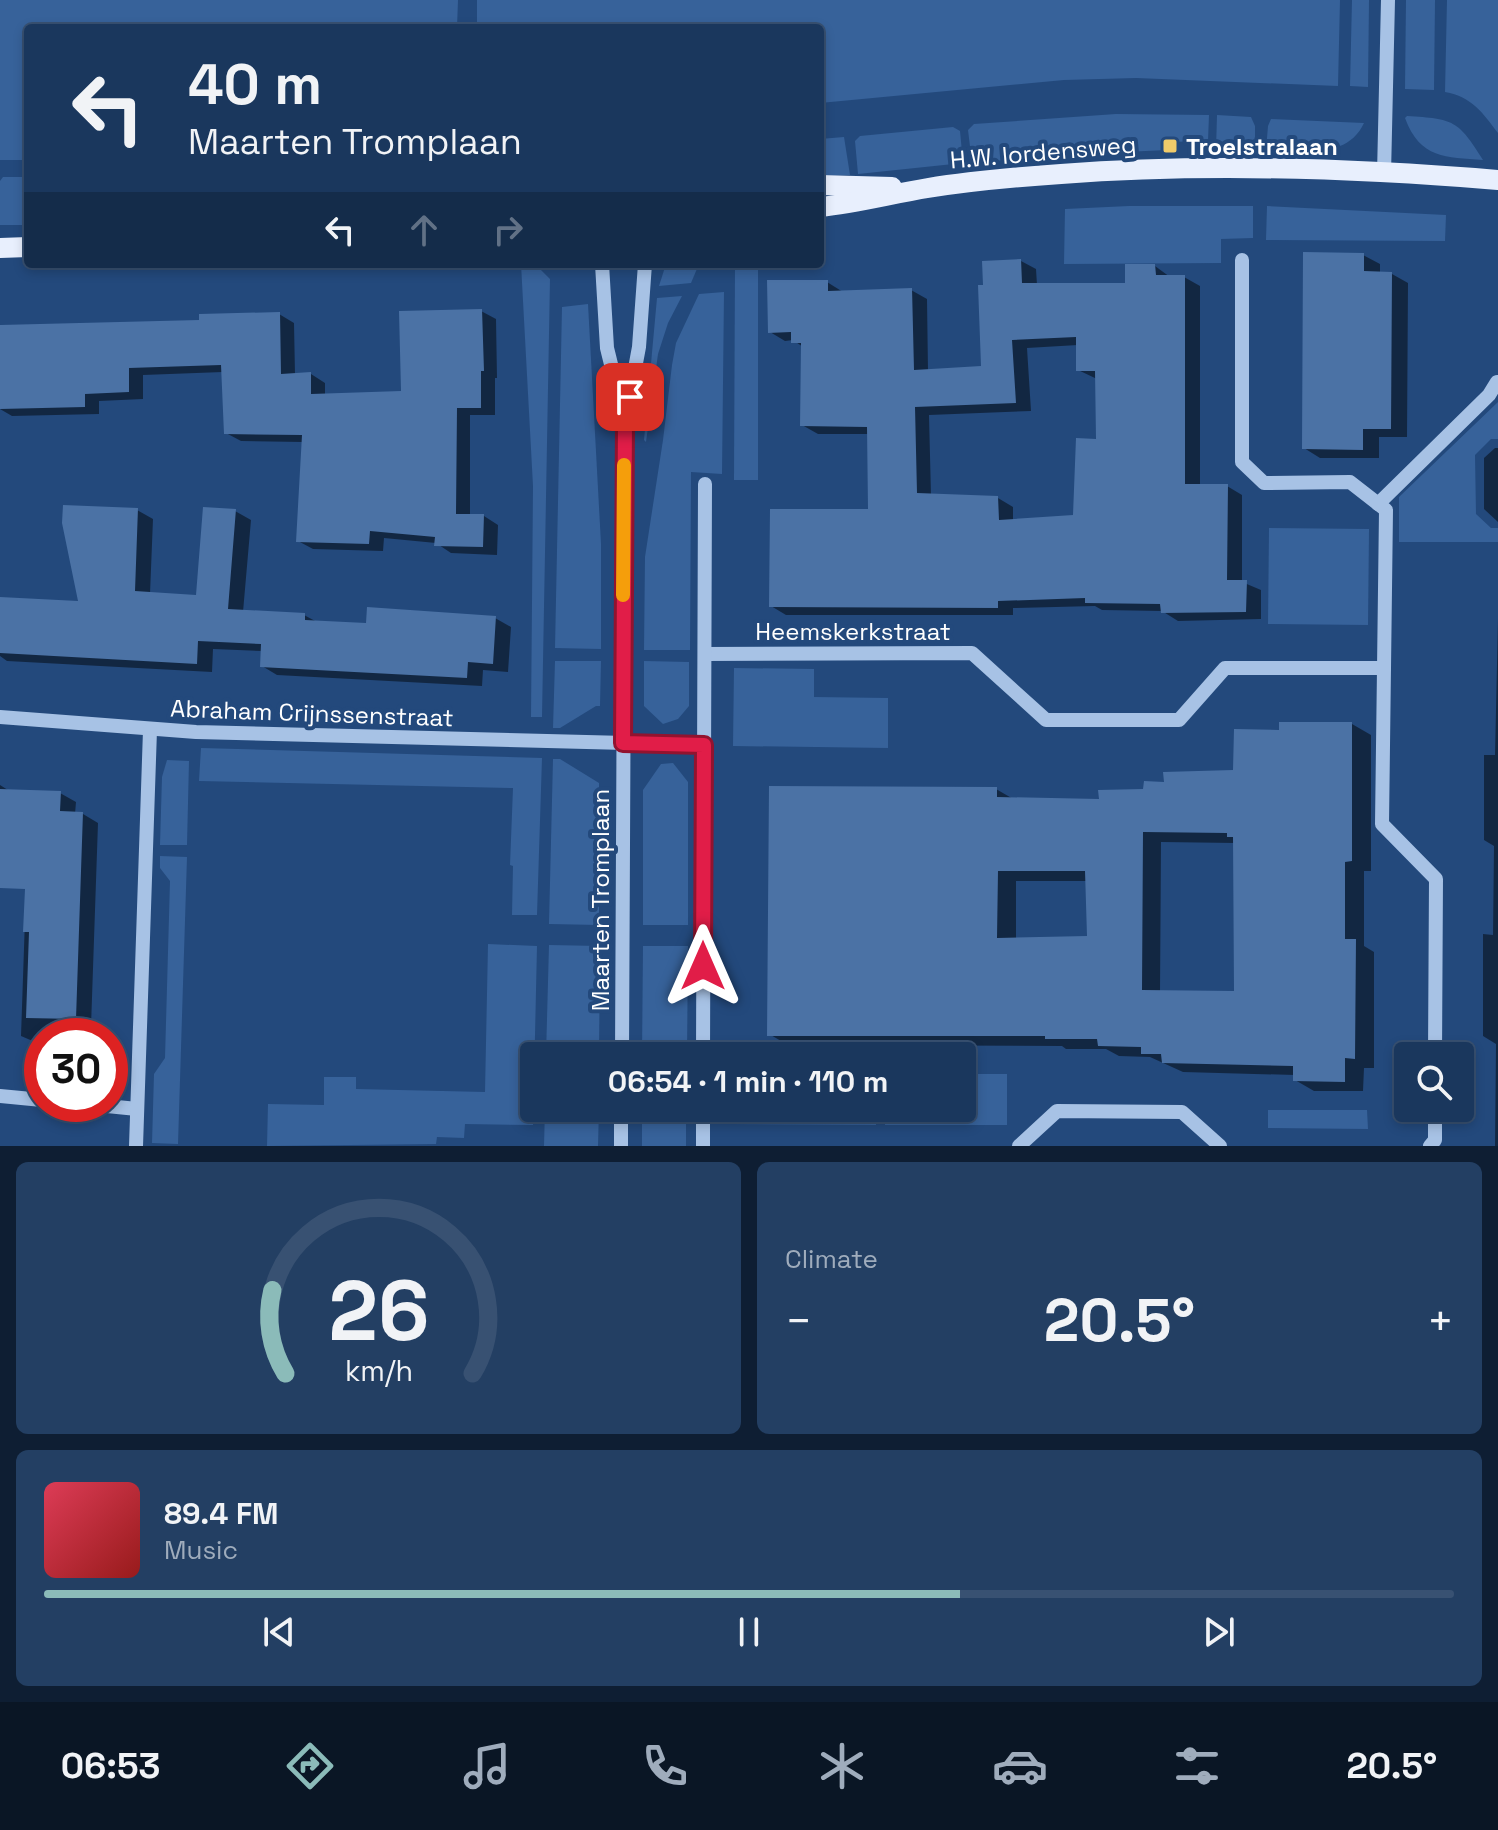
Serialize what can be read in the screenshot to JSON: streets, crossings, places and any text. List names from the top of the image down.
{
  "streets": {
    "main road": ["H.W. Iordensweg"],
    "street": ["Heemskerkstraat", "Abraham Crijnssenstraat", "Maarten Tromplaan"]
  },
  "crossings": [
    ["Abraham Crijnssenstraat", "Maarten Tromplaan"]
  ],
  "places": {
    "transit": ["Troelstralaan"]
  },
  "page": {
    "turn": ["40 m", "Maarten Tromplaan"],
    "limit": "30",
    "trip": "06:54 · 1 min · 110 m",
    "tile": "Climate",
    "heat": ["−", "20.5°", "+"],
    "song": ["89.4 FM", "Music"],
    "tabs": ["06:53", "20.5°"],
    "gauge": ["26", "km/h"]
  }
}
